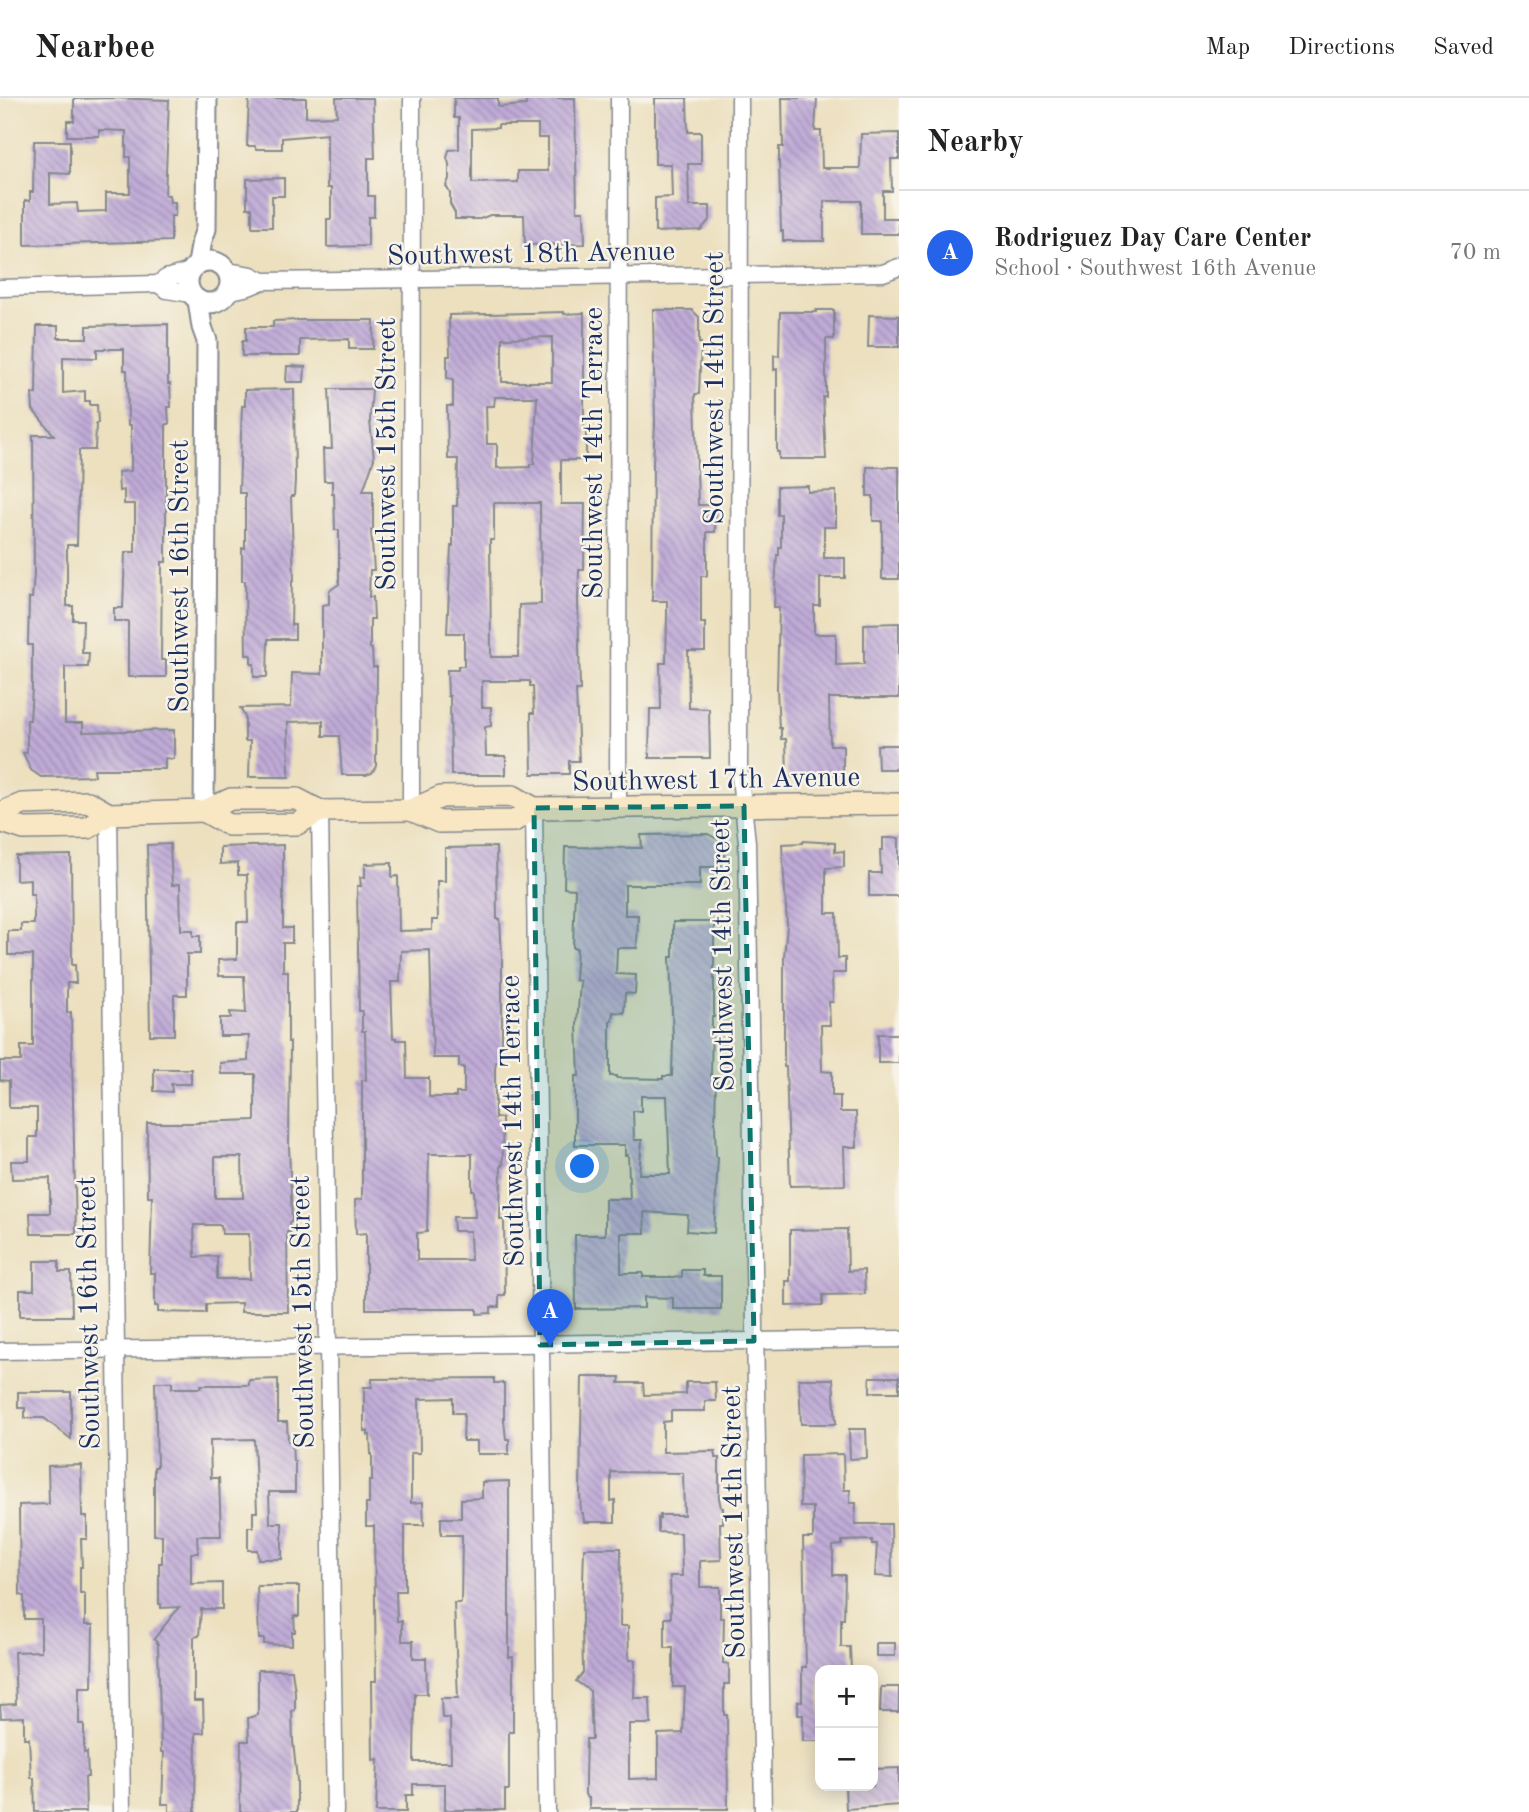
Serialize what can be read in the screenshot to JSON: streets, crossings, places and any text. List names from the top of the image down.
{
  "streets": {
    "main road": ["Southwest 17th Avenue"],
    "street": [
      "Southwest 18th Avenue",
      "Southwest 14th Street",
      "Southwest 14th Terrace",
      "Southwest 15th Street",
      "Southwest 16th Street"
    ]
  },
  "crossings": [
    ["Southwest 18th Avenue", "Southwest 14th Street"],
    ["Southwest 18th Avenue", "Southwest 14th Terrace"],
    ["Southwest 18th Avenue", "Southwest 15th Street"],
    ["Southwest 18th Avenue", "Southwest 16th Street"],
    ["Southwest 14th Street", "Southwest 17th Avenue"],
    ["Southwest 14th Terrace", "Southwest 17th Avenue"],
    ["Southwest 15th Street", "Southwest 17th Avenue"],
    ["Southwest 16th Street", "Southwest 17th Avenue"]
  ],
  "page": {
    "header": "Nearbee",
    "nav": ["Map", "Directions", "Saved"],
    "heading": "Nearby",
    "list": [
      {
        "mark": "A",
        "name": "Rodriguez Day Care Center",
        "note": "School · Southwest 16th Avenue",
        "value": "70 m"
      }
    ],
    "pins": "A",
    "map_buttons": ["+", "−"]
  }
}
